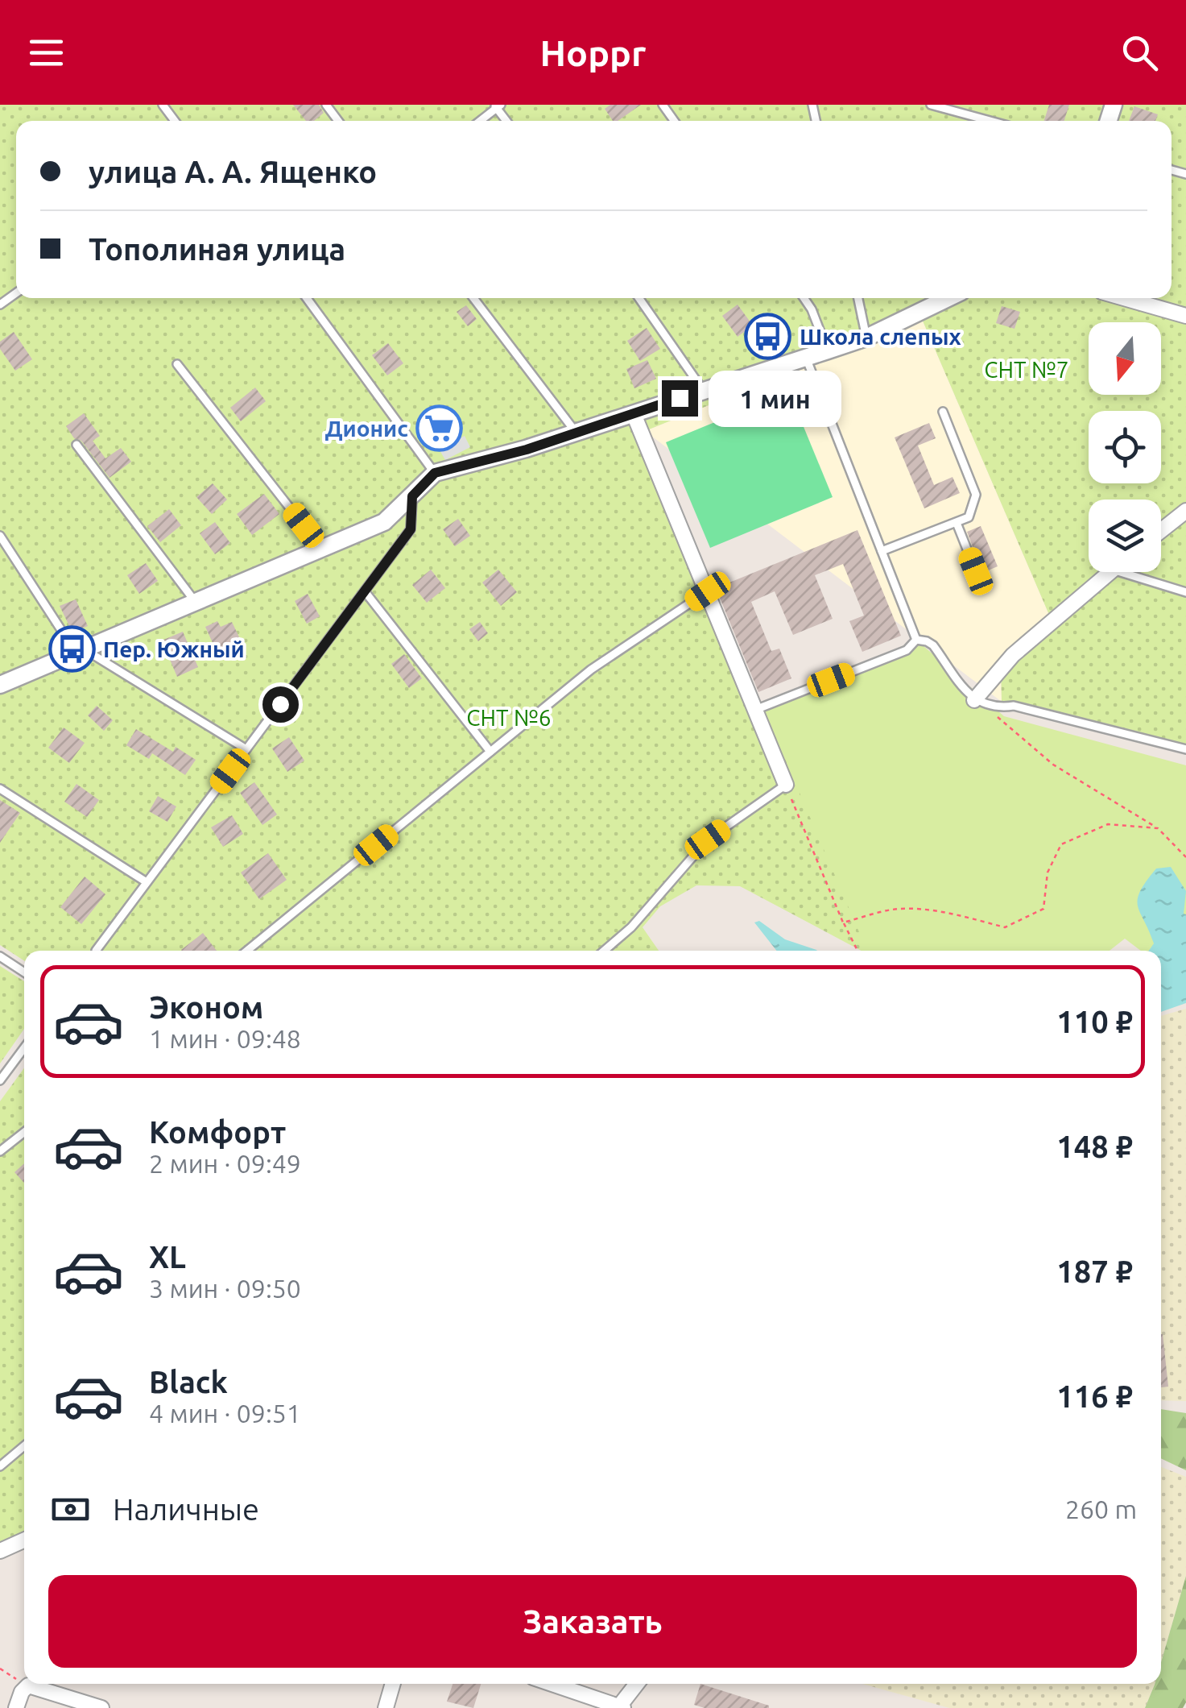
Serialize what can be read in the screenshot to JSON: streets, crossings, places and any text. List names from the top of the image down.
{
  "parks": ["СНТ №7", "СНТ №6"],
  "places": {
    "bus stop": ["Школа слепых", "Пер. Южный"],
    "supermarket": ["Дионис"]
  },
  "north": "bottom",
  "page": {
    "header": "Hoppr",
    "banner": ["улица А. А. Ященко", "Тополиная улица"],
    "bubble": "1 мин",
    "list": [
      {
        "name": "Эконом",
        "note": "1 мин · 09:48",
        "value": "110 ₽"
      },
      {
        "name": "Комфорт",
        "note": "2 мин · 09:49",
        "value": "148 ₽"
      },
      {
        "name": "XL",
        "note": "3 мин · 09:50",
        "value": "187 ₽"
      },
      {
        "name": "Black",
        "note": "4 мин · 09:51",
        "value": "116 ₽"
      }
    ],
    "pay": ["Наличные", "260 m"],
    "buttons": "Заказать"
  }
}
